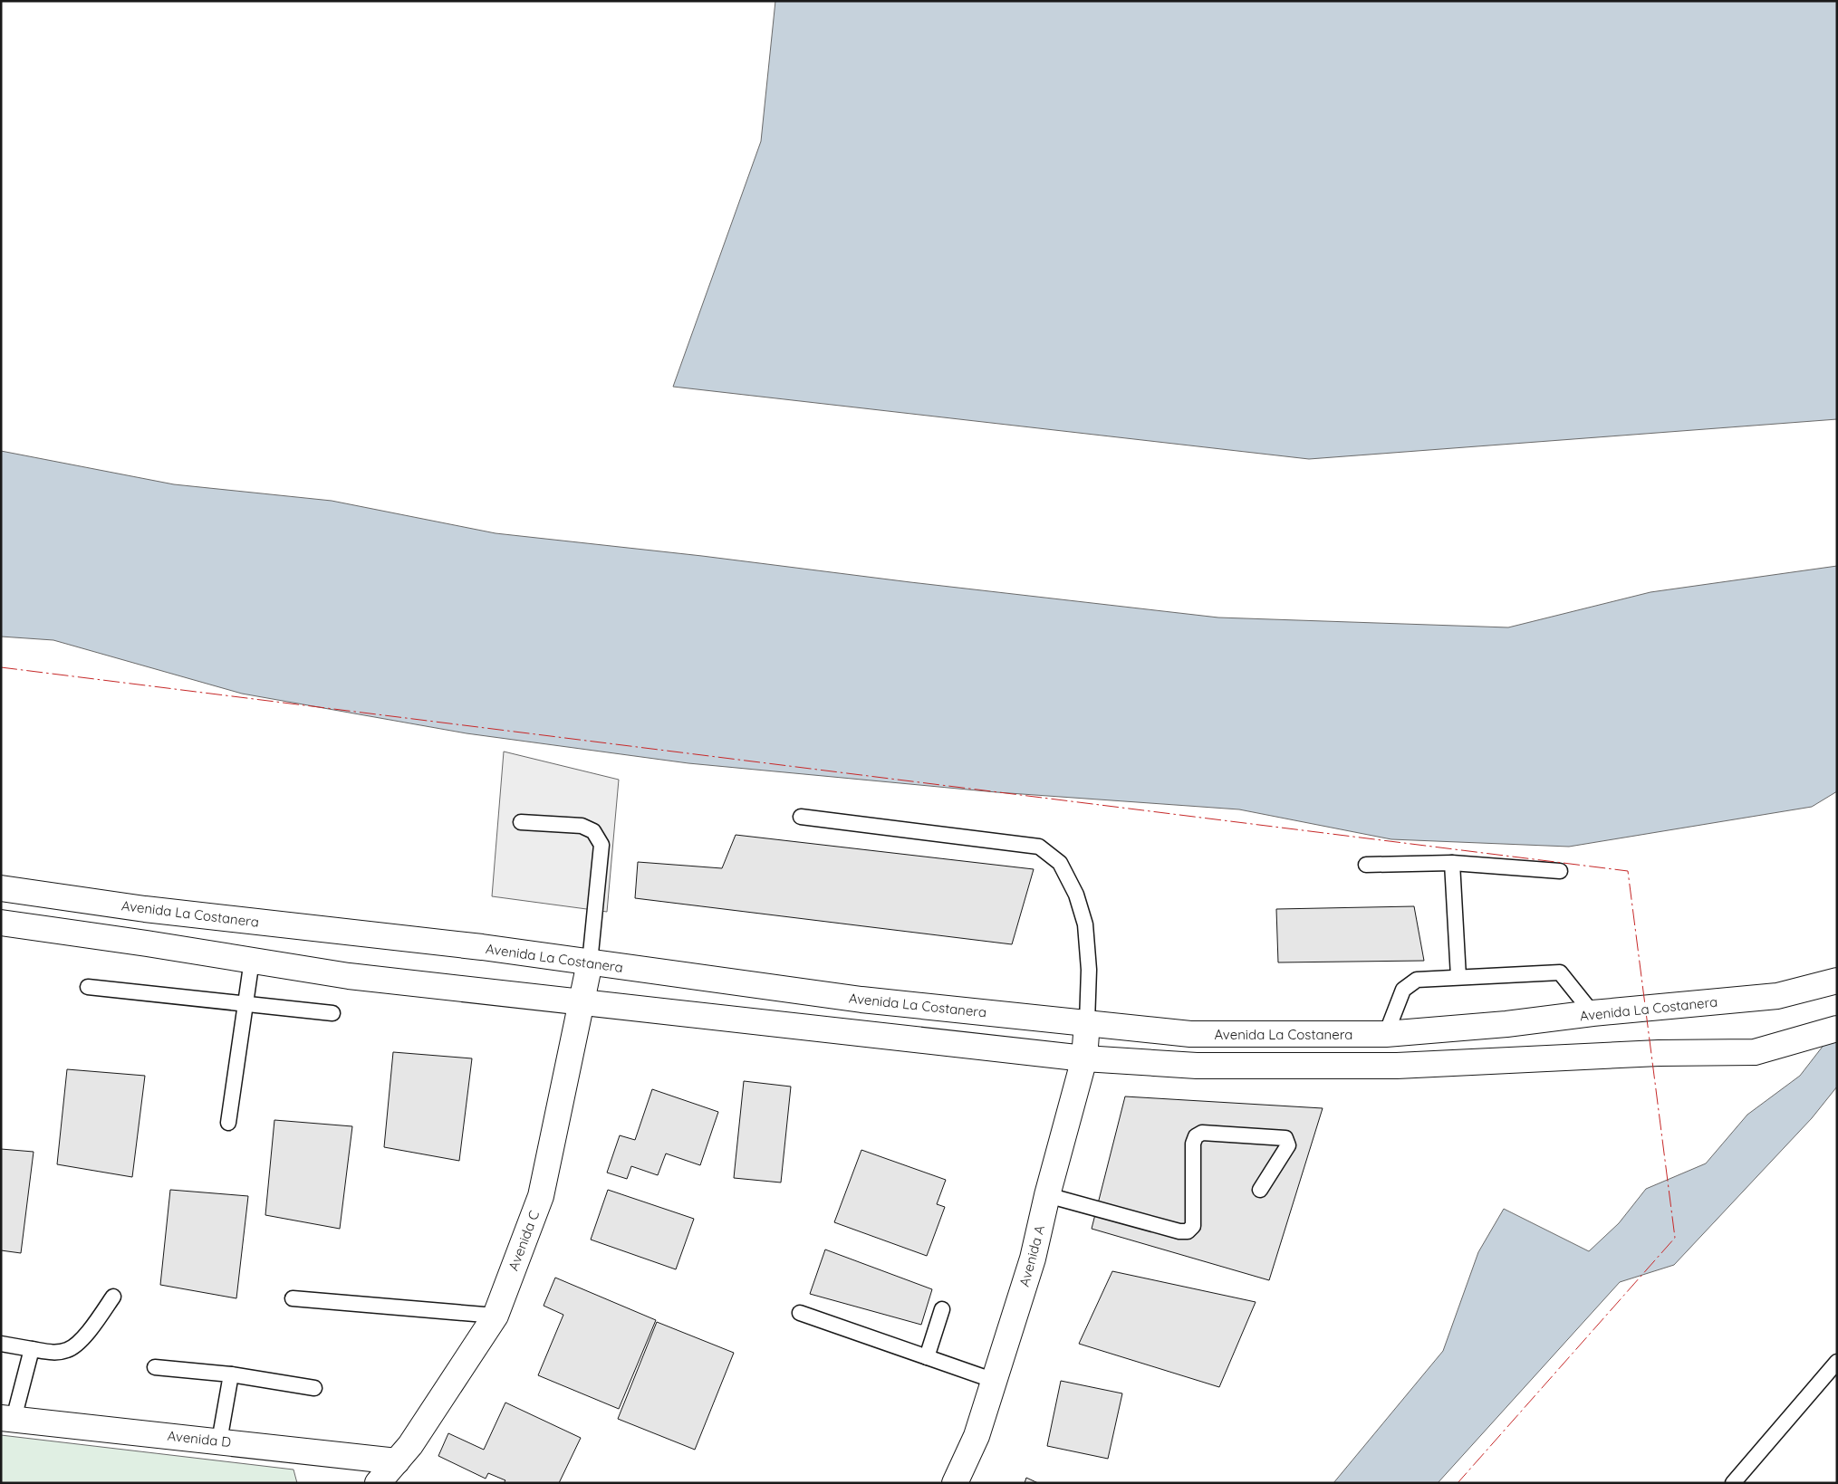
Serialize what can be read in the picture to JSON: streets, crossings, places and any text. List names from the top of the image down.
{
  "streets": {
    "street": [
      "Avenida La Costanera",
      "Avenida C",
      "Avenida A",
      "Avenida D"
    ]
  },
  "crossings": [
    ["Avenida La Costanera", "Avenida C"],
    ["Avenida La Costanera", "Avenida A"],
    ["Avenida C", "Avenida D"]
  ]
}
